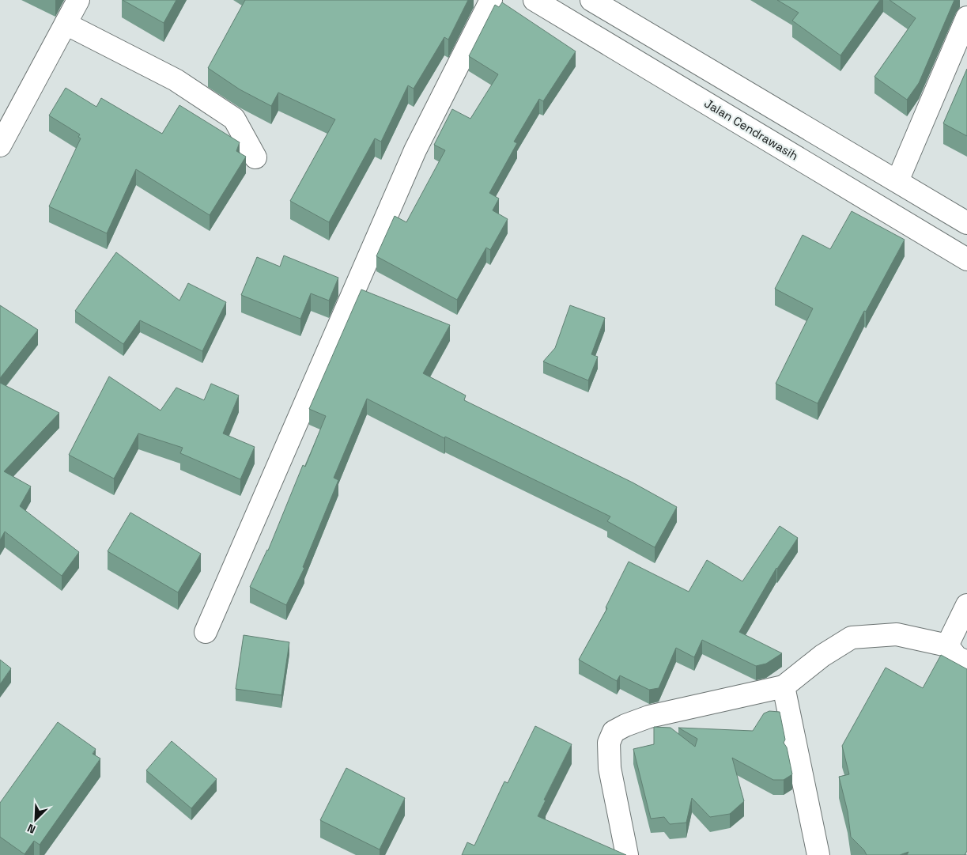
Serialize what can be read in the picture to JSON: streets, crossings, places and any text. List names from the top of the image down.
{
  "streets": {
    "street": ["Jalan Cendrawasih"]
  },
  "north": "bottom left"
}
